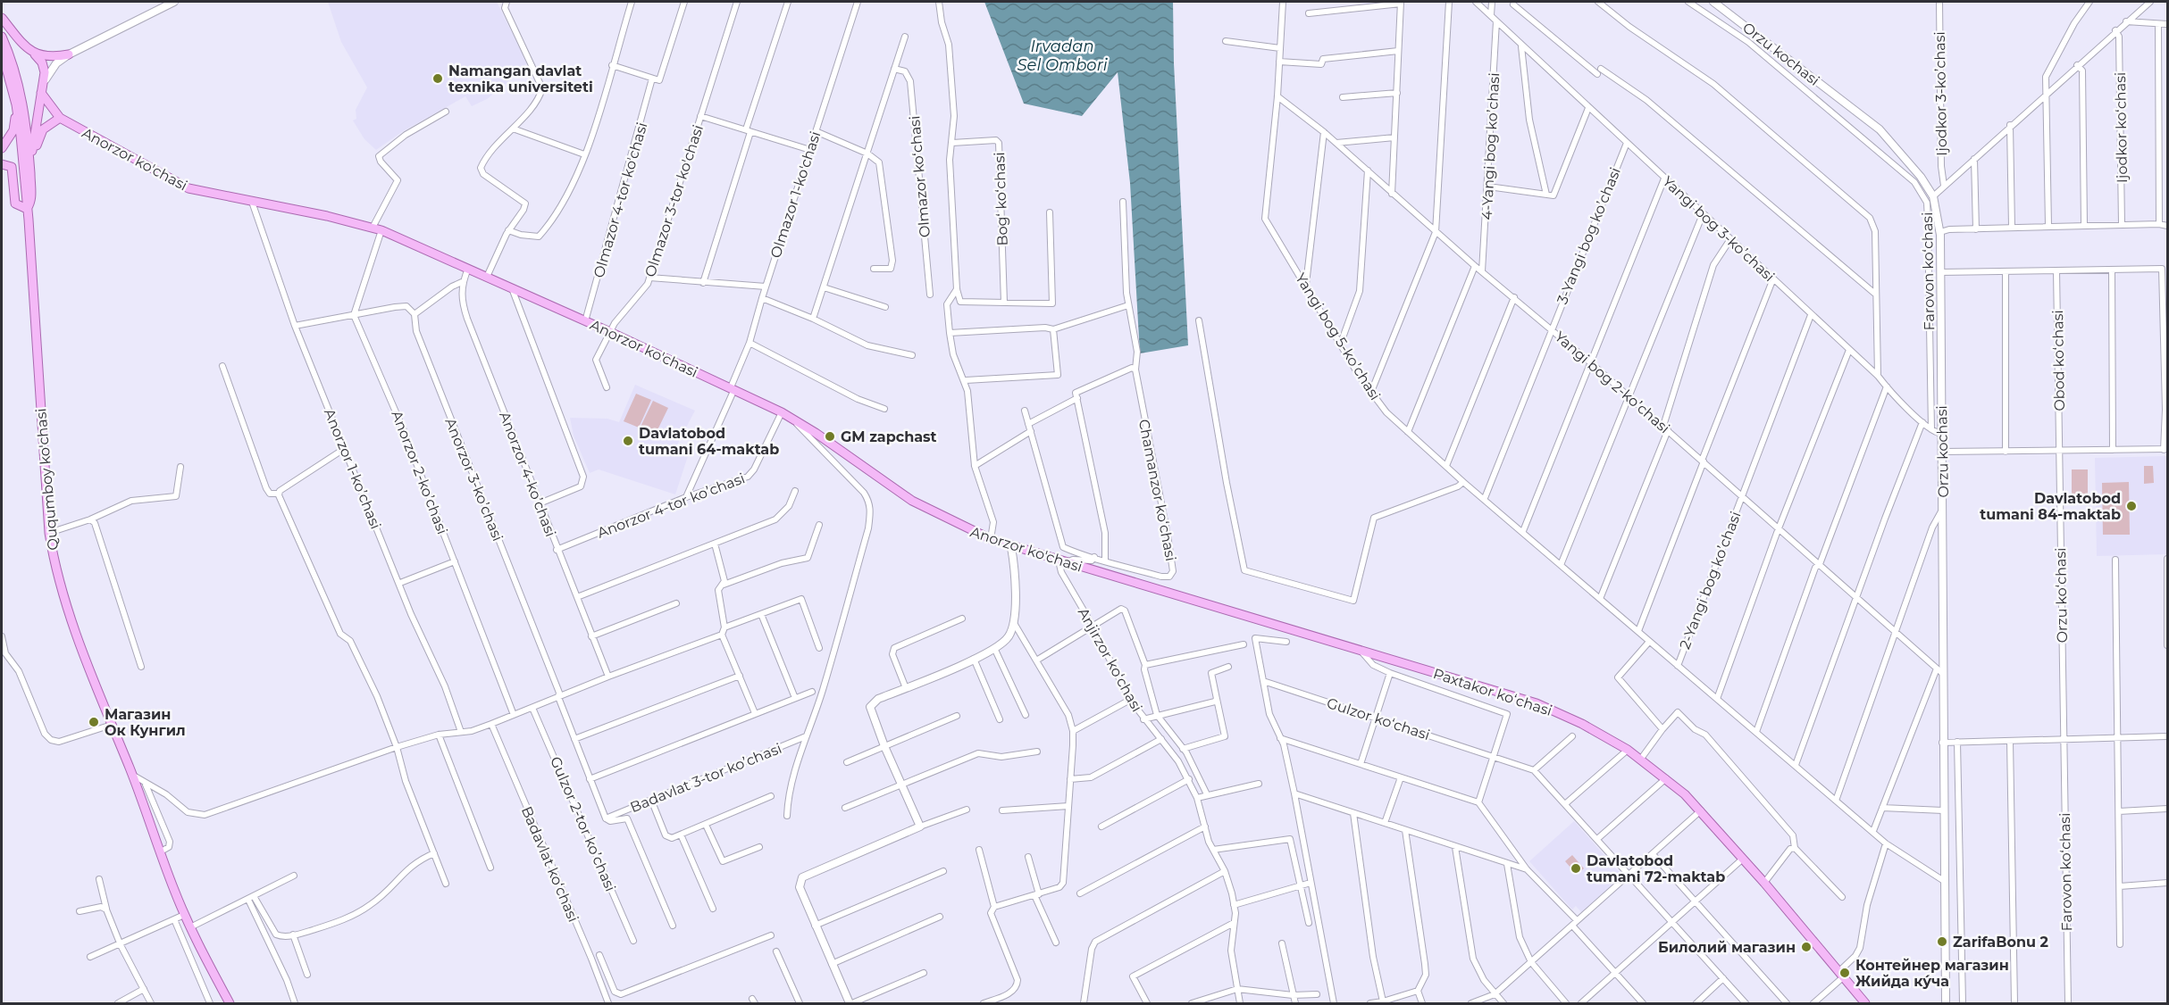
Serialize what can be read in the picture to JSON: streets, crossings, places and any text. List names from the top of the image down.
{
  "streets": {
    "main road": [
      "Orzu kochasi",
      "Anorzor ko'chasi",
      "Ququmboy ko'chasi",
      "Paxtakor koʻchasi"
    ],
    "street": [
      "Ijodkor 3-koʼchasi",
      "Ijodkor koʻchasi",
      "4-Yangi bog koʼchasi",
      "Olmazor koʻchasi",
      "Olmazor 1-ko'chasi",
      "Bogʻ koʻchasi",
      "Olmazor 4-tor ko'chasi",
      "Olmazor 3-tor ko'chasi",
      "Yangi bog 3-koʼchasi",
      "3-Yangi bog koʼchasi",
      "Farovon koʻchasi",
      "Yangi bog 5-koʼchasi",
      "Obod koʻchasi",
      "Yangi bog 2-koʼchasi",
      "Аnorzor 1-koʼchasi",
      "Аnorzor 2-koʼchasi",
      "Аnorzor 4-koʼchasi",
      "Аnorzor 3-koʼchasi",
      "Chamanzor koʻchasi",
      "Anorzor 4-tor koʼchasi",
      "2-Yangi bog koʼchasi",
      "Orzu koʻchasi",
      "Anjirzor koʻchasi",
      "Gulzor koʻchasi",
      "Badavlat 3-tor koʼchasi",
      "Gulzor 2-tor koʼchasi",
      "Badavlat koʻchasi"
    ]
  },
  "crossings": [
    ["Orzu kochasi", "Yangi bog 3-koʼchasi"],
    ["Orzu kochasi", "Yangi bog 5-koʼchasi"],
    ["Orzu kochasi", "Yangi bog 2-koʼchasi"],
    ["4-Yangi bog koʼchasi", "Yangi bog 3-koʼchasi"],
    ["4-Yangi bog koʼchasi", "Yangi bog 2-koʼchasi"],
    ["Anorzor ko'chasi", "Olmazor 1-ko'chasi"],
    ["Anorzor ko'chasi", "Olmazor 4-tor ko'chasi"],
    ["Anorzor ko'chasi", "Olmazor 3-tor ko'chasi"],
    ["Anorzor ko'chasi", "Аnorzor 1-koʼchasi"],
    ["Anorzor ko'chasi", "Anorzor 4-tor koʼchasi"],
    ["Anorzor ko'chasi", "Anjirzor koʻchasi"],
    ["Anorzor ko'chasi", "Paxtakor koʻchasi"],
    ["Olmazor 1-ko'chasi", "Anorzor 4-tor koʼchasi"],
    ["Yangi bog 3-koʼchasi", "3-Yangi bog koʼchasi"],
    ["Yangi bog 3-koʼchasi", "Farovon koʻchasi"],
    ["3-Yangi bog koʼchasi", "Yangi bog 2-koʼchasi"],
    ["Farovon koʻchasi", "Orzu koʻchasi"],
    ["Yangi bog 5-koʼchasi", "Yangi bog 2-koʼchasi"],
    ["Yangi bog 5-koʼchasi", "2-Yangi bog koʼchasi"],
    ["Obod koʻchasi", "Orzu koʻchasi"],
    ["Yangi bog 2-koʼchasi", "2-Yangi bog koʼchasi"],
    ["Аnorzor 4-koʼchasi", "Anorzor 4-tor koʼchasi"],
    ["Аnorzor 3-koʼchasi", "Badavlat 3-tor koʼchasi"]
  ],
  "water": ["Irvadan Sel Ombori"],
  "places": [
    "Namangan davlat texnika universiteti",
    "GM zapchast",
    "Davlatobod tumani 64-maktab",
    "Davlatobod tumani 84-maktab",
    "Магазин Ок Кунгил",
    "Davlatobod tumani 72-maktab",
    "ZarifaBonu 2",
    "Билолий магазин",
    "Контейнер магазин Жийда ку́ча"
  ]
}
